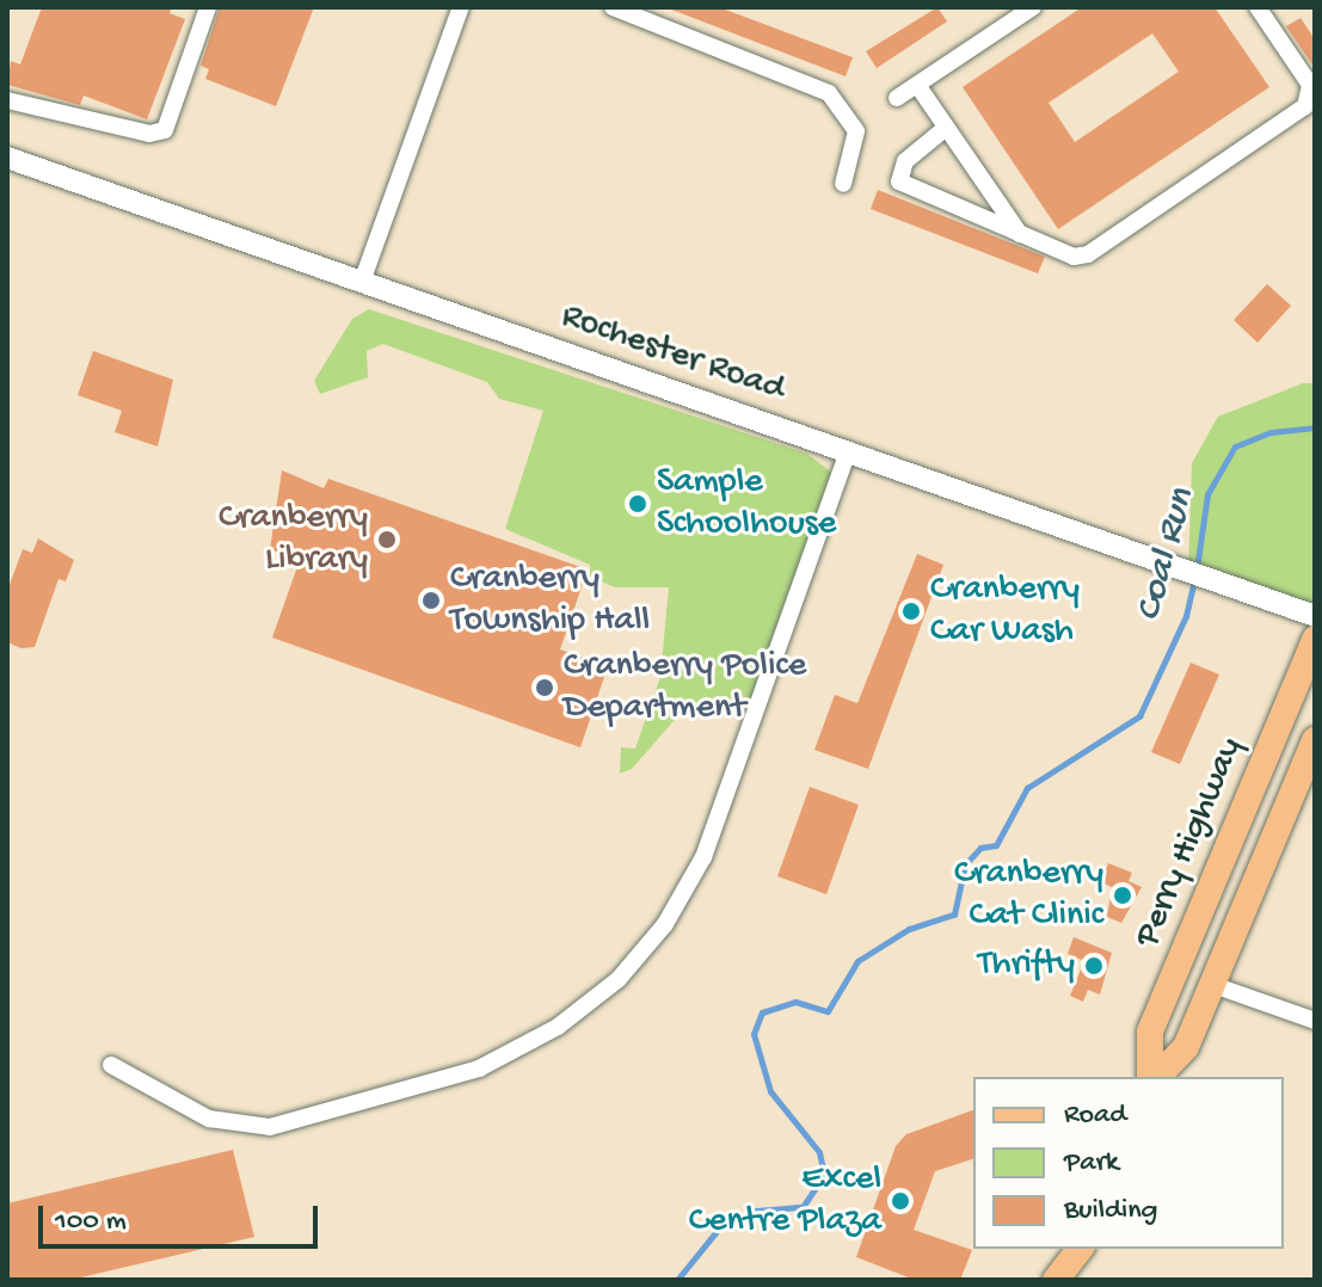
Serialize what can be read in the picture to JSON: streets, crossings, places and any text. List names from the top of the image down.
{
  "streets": {
    "main road": ["Perry Highway"],
    "street": ["Rochester Road"]
  },
  "water": ["Coal Run"],
  "places": [
    "Sample Schoolhouse",
    "Cranberry Library",
    "Cranberry Township Hall",
    "Cranberry Car Wash",
    "Cranberry Police Department",
    "Cranberry Cat Clinic",
    "Thrifty",
    "Excel Centre Plaza"
  ],
  "legend": ["Road", "Park", "Building"],
  "scale_bar": "100 m"
}
